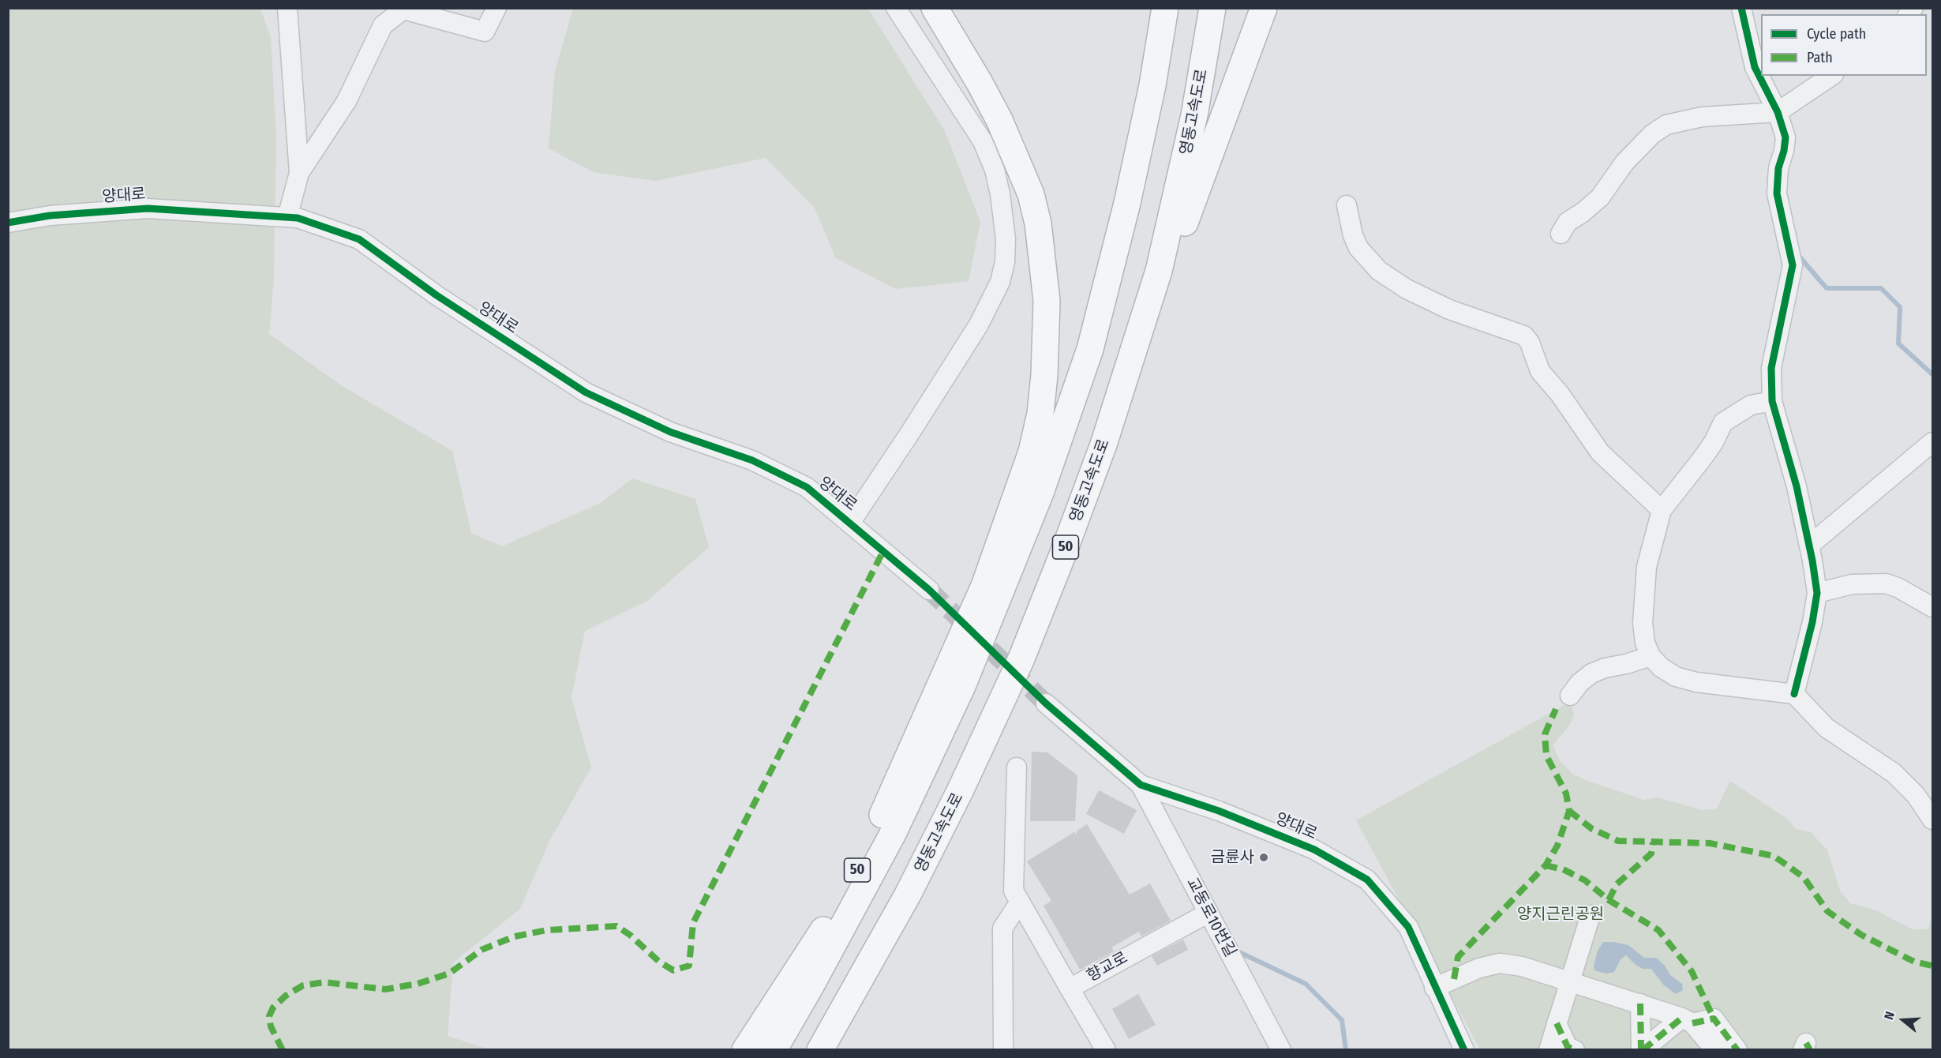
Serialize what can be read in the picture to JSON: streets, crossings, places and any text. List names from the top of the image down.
{
  "streets": {
    "highway": ["영동고속도로", "50"],
    "street": ["양대로", "교동로10번길", "향교로"]
  },
  "crossings": [
    ["양대로", "교동로10번길"],
    ["교동로10번길", "향교로"]
  ],
  "parks": ["양지근린공원"],
  "places": ["금륜사"],
  "legend": ["Cycle path", "Path"],
  "north": "left"
}
